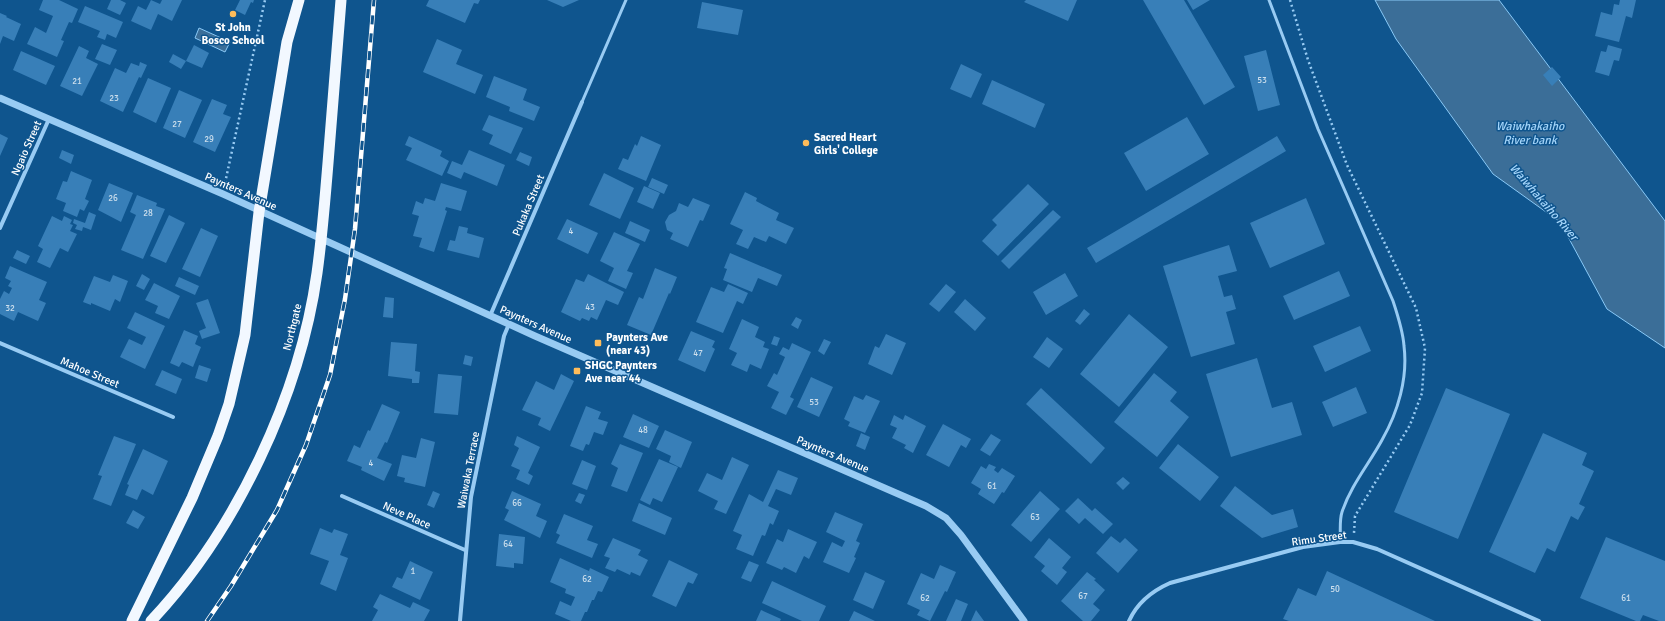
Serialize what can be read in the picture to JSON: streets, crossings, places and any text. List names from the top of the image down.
{
  "streets": {
    "highway": ["Northgate"],
    "street": [
      "Ngaio Street",
      "Paynters Avenue",
      "Pukaka Street",
      "Mahoe Street",
      "Waiwaka Terrace",
      "Neve Place",
      "Rimu Street"
    ]
  },
  "crossings": [
    ["Ngaio Street", "Paynters Avenue"],
    ["Paynters Avenue", "Pukaka Street"],
    ["Paynters Avenue", "Waiwaka Terrace"],
    ["Waiwaka Terrace", "Neve Place"]
  ],
  "water": ["Waiwhakaiho River bank", "Waiwhakaiho River"],
  "places": {
    "other": ["St John Bosco School", "Sacred Heart Girls' College"],
    "transit": ["Paynters Ave (near 43)", "SHGC Paynters Ave near 44"]
  },
  "house_numbers": [
    "53",
    "21",
    "23",
    "27",
    "29",
    "26",
    "28",
    "4",
    "43",
    "32",
    "47",
    "53",
    "48",
    "4",
    "61",
    "66",
    "63",
    "64",
    "1",
    "62",
    "50",
    "67",
    "62",
    "61"
  ]
}
